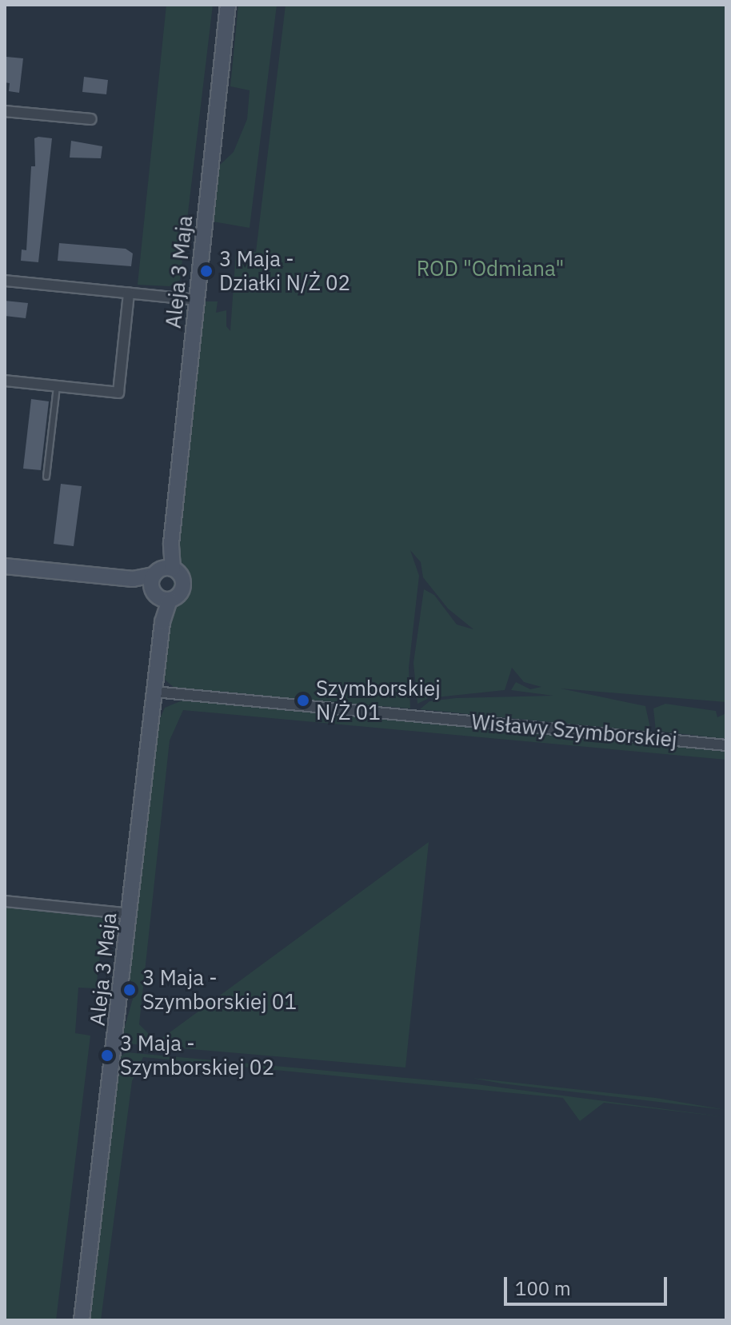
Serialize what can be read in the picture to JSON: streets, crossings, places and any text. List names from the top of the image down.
{
  "streets": {
    "street": ["Aleja 3 Maja", "Wisławy Szymborskiej"]
  },
  "crossings": [
    ["Aleja 3 Maja", "Wisławy Szymborskiej"]
  ],
  "parks": ["ROD \"Odmiana\""],
  "places": [
    "3 Maja - Działki N/Ż 02",
    "Szymborskiej N/Ż 01",
    "3 Maja - Szymborskiej 01",
    "3 Maja - Szymborskiej 02"
  ],
  "scale_bar": "100 m"
}
